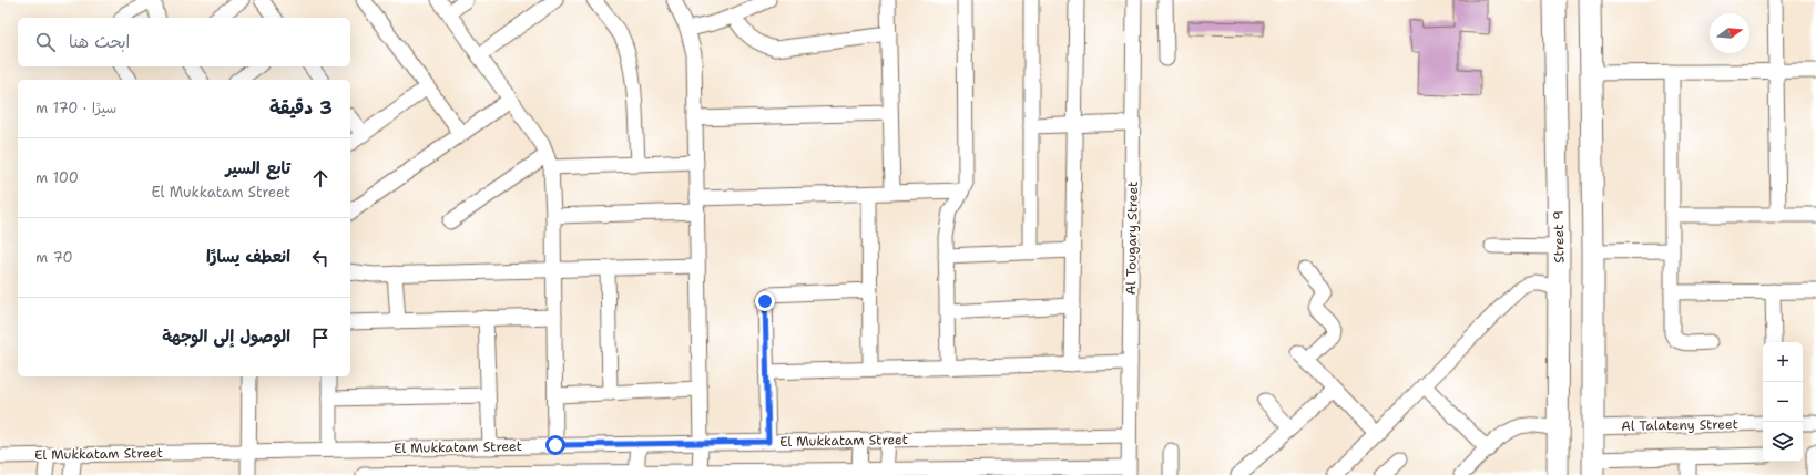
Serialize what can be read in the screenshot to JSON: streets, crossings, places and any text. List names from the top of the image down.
{
  "streets": {
    "main road": ["Street 9"],
    "street": ["Al Tougary Street", "Al Talateny Street", "El Mukkatam Street"]
  },
  "crossings": [
    ["Al Tougary Street", "El Mukkatam Street"]
  ],
  "north": "right",
  "page": {
    "search": "ابحث هنا",
    "heading": ["3 دقيقة", "سيرًا · 170 m"],
    "list": [
      ["تابع السير", "El Mukkatam Street", "100 m"],
      ["انعطف يسارًا", "70 m"],
      "الوصول إلى الوجهة"
    ],
    "map_buttons": ["+", "−"]
  }
}
